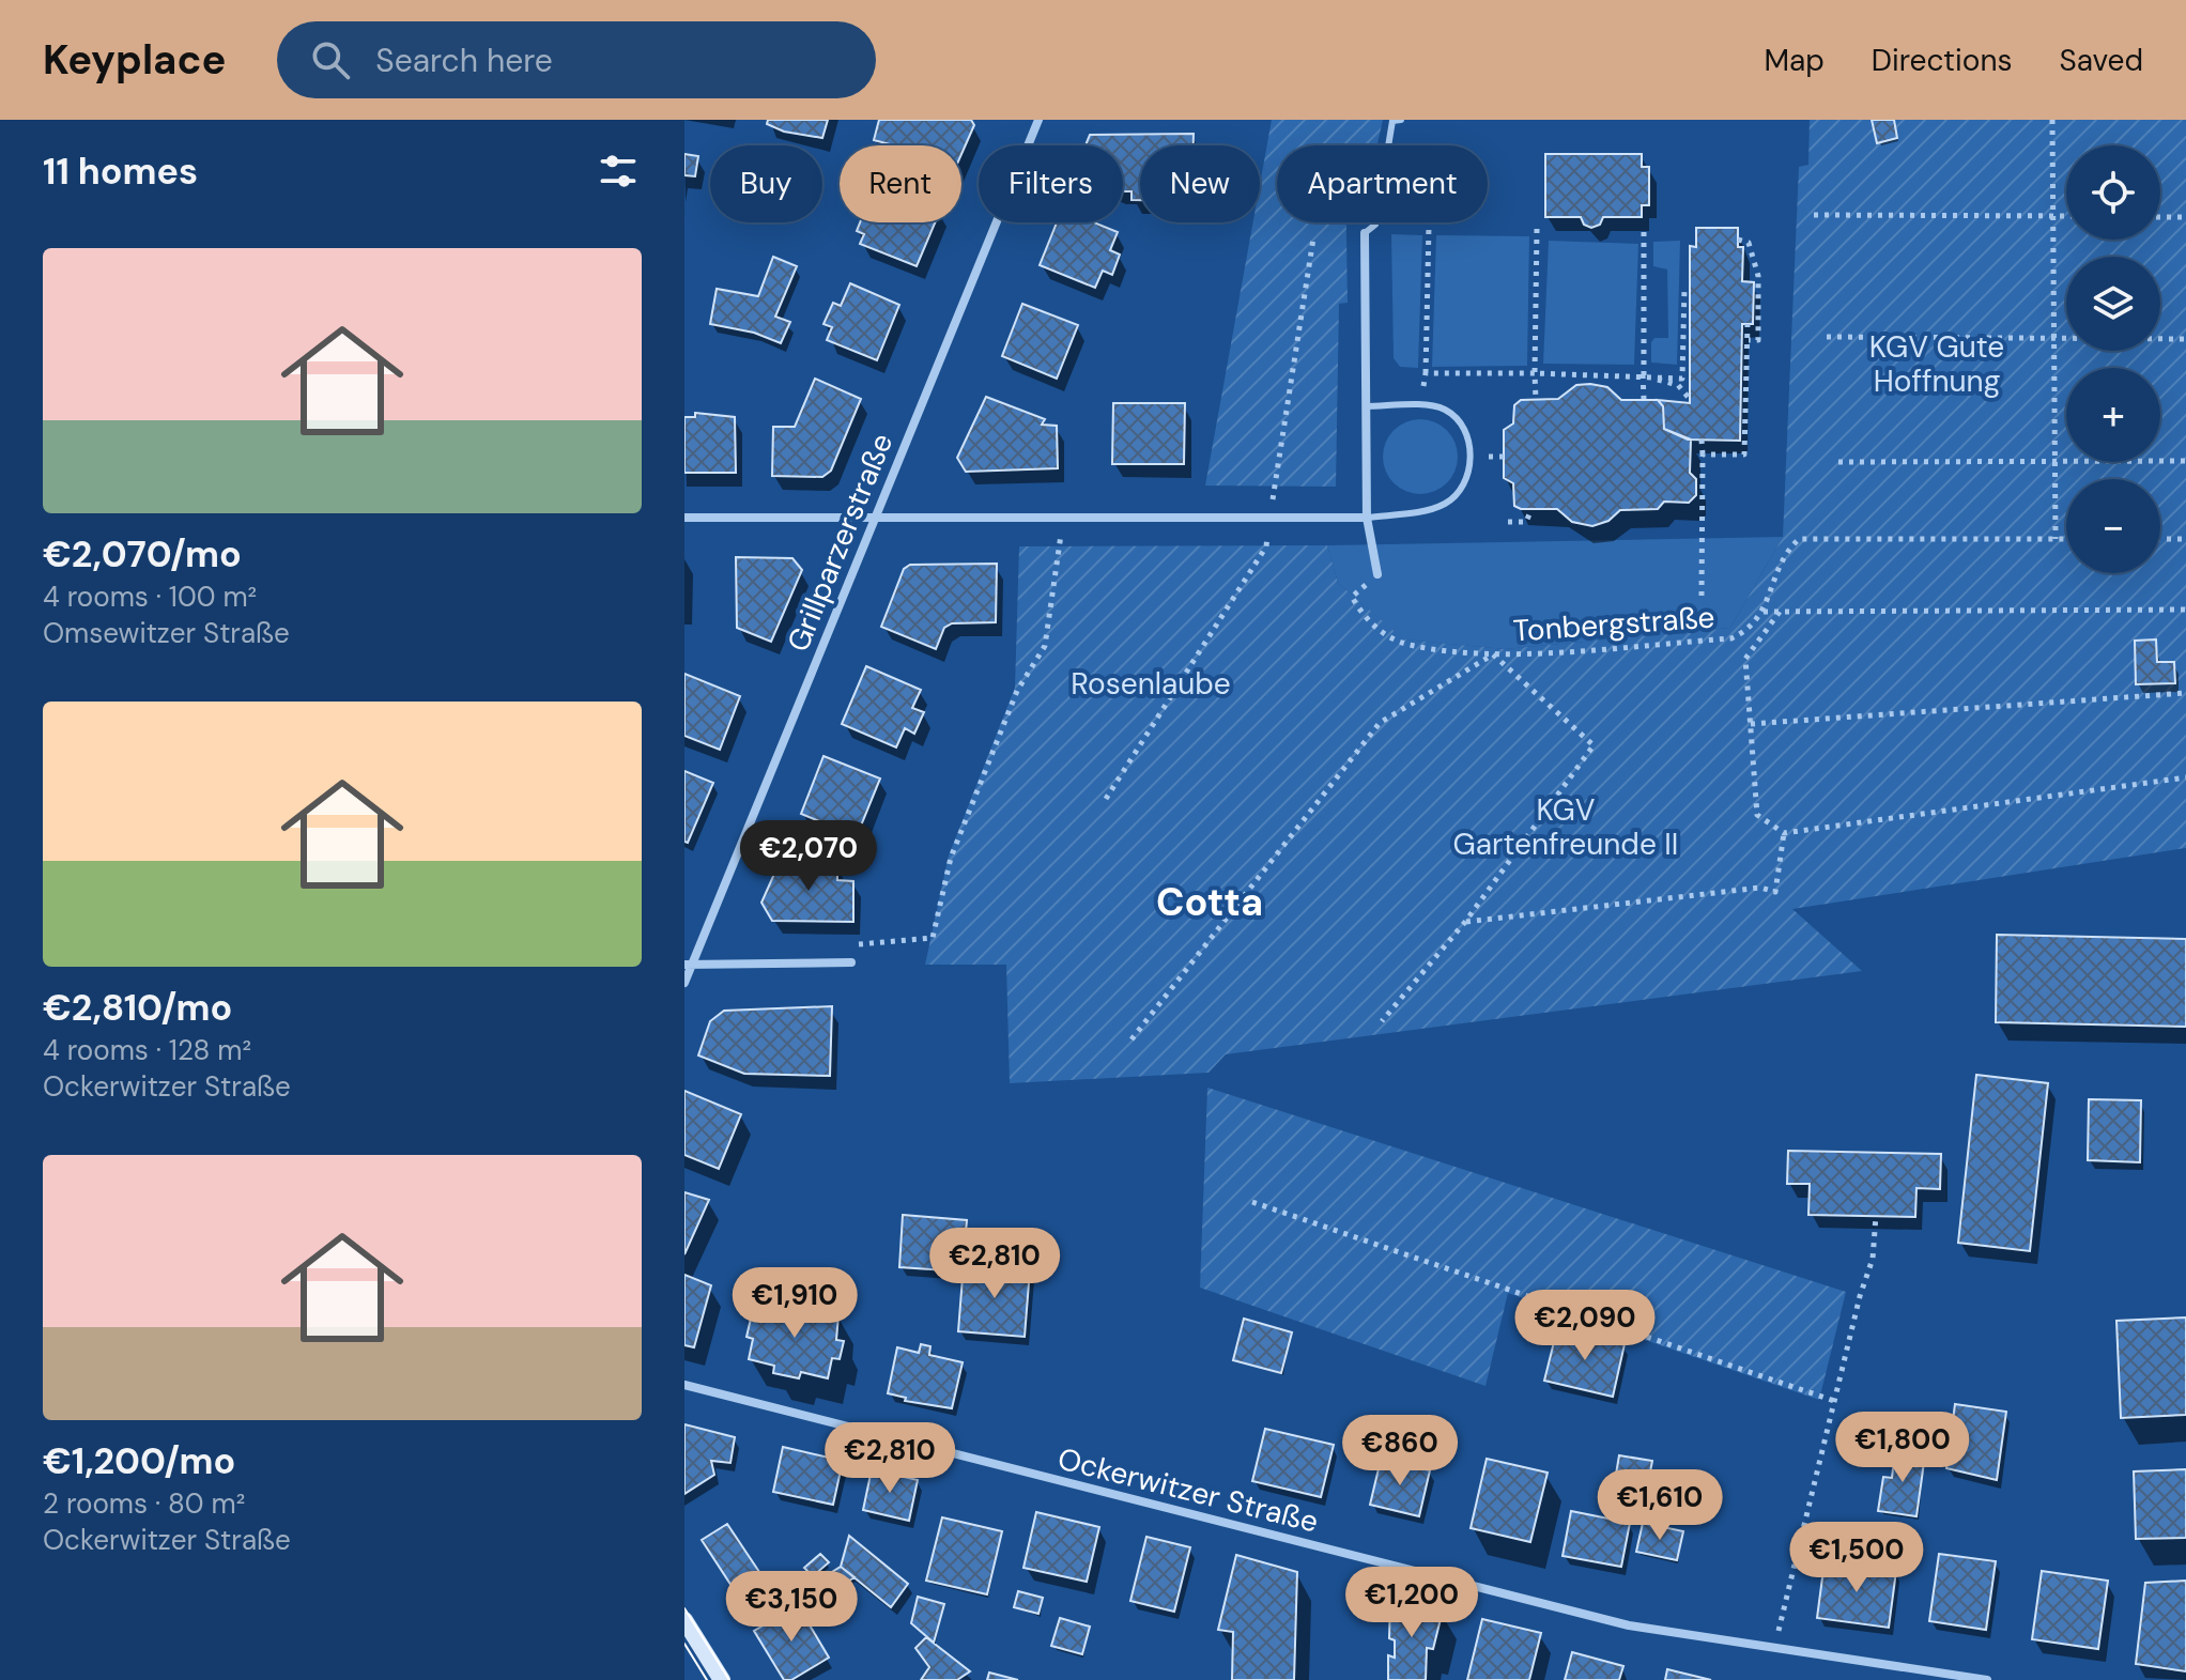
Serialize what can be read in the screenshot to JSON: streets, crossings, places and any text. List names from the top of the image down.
{
  "streets": {
    "street": ["Grillparzerstraße", "Ockerwitzer Straße"],
    "path": ["Tonbergstraße"]
  },
  "districts": ["Cotta"],
  "parks": ["KGV Gute Hoffnung", "Rosenlaube", "KGV Gartenfreunde II"],
  "page": {
    "header": "Keyplace",
    "search": "Search here",
    "nav": ["Map", "Directions", "Saved"],
    "heading": "11 homes",
    "map_buttons": ["+", "−"],
    "chip": [
      "Buy",
      "Rent",
      "Filters",
      "New",
      "Apartment"
    ],
    "list": [
      {
        "name": "€2,070/mo",
        "note": "4 rooms · 100 m² · Omsewitzer Straße"
      },
      {
        "name": "€2,810/mo",
        "note": "4 rooms · 128 m² · Ockerwitzer Straße"
      },
      {
        "name": "€1,200/mo",
        "note": "2 rooms · 80 m² · Ockerwitzer Straße"
      }
    ],
    "price": [
      "€2,070",
      "€2,810",
      "€1,910",
      "€2,090",
      "€1,800",
      "€860",
      "€2,810",
      "€1,610",
      "€1,500",
      "€1,200",
      "€3,150"
    ]
  }
}
